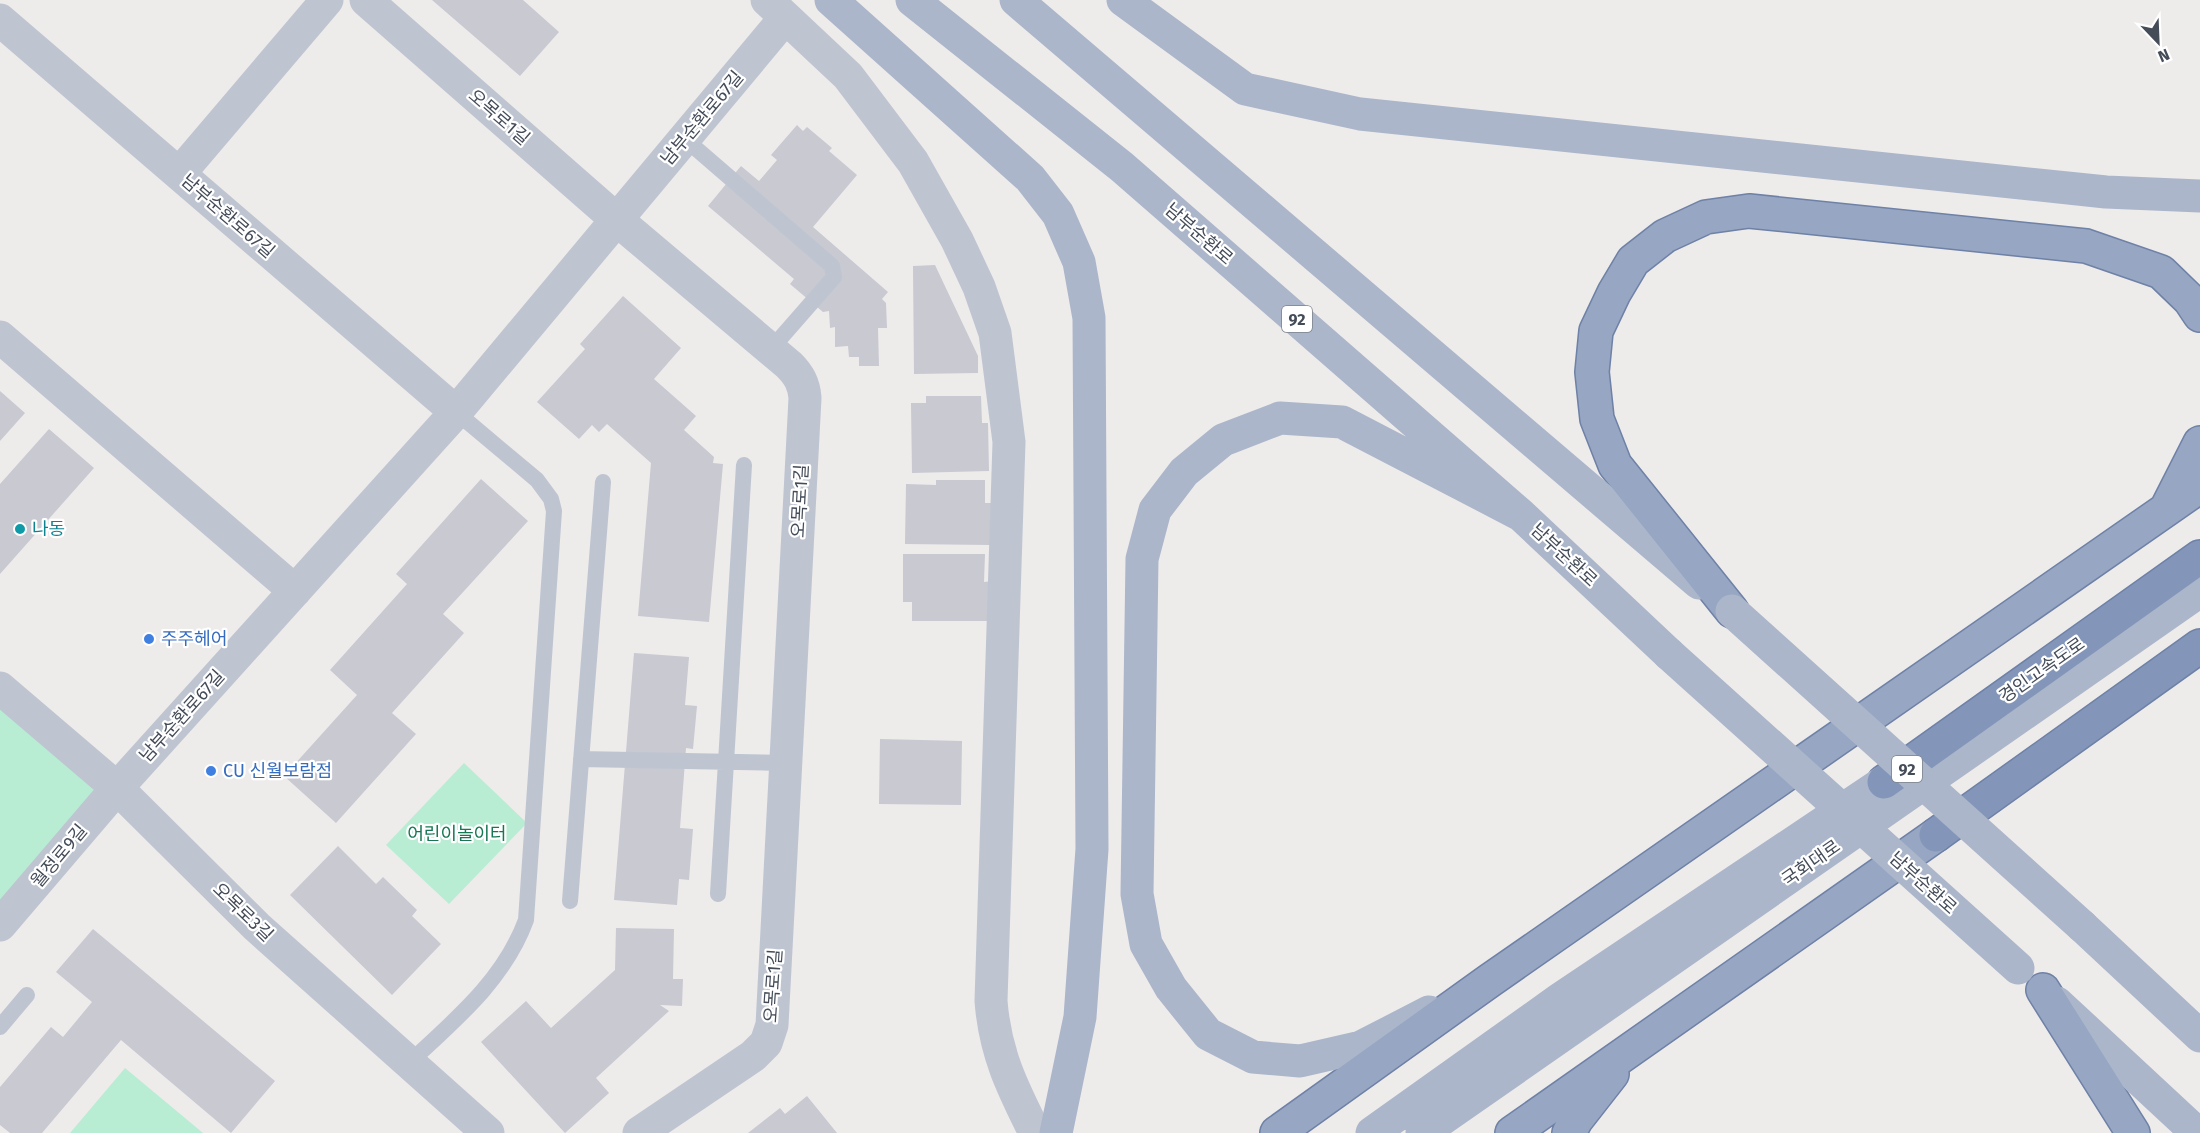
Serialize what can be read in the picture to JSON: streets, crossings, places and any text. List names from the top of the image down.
{
  "streets": {
    "highway": ["경인고속도로"],
    "main road": ["남부순환로", "92", "국회대로"],
    "street": [
      "오목로1길",
      "남부순환로67길",
      "월정로9길",
      "오목로3길"
    ]
  },
  "crossings": [
    ["오목로1길", "남부순환로67길"],
    ["남부순환로67길", "월정로9길"],
    ["남부순환로67길", "오목로3길"],
    ["경인고속도로", "국회대로"],
    ["월정로9길", "오목로3길"]
  ],
  "parks": ["어린이놀이터"],
  "places": ["나동", "주주헤어", "CU 신월보람점"],
  "north": "bottom right"
}
